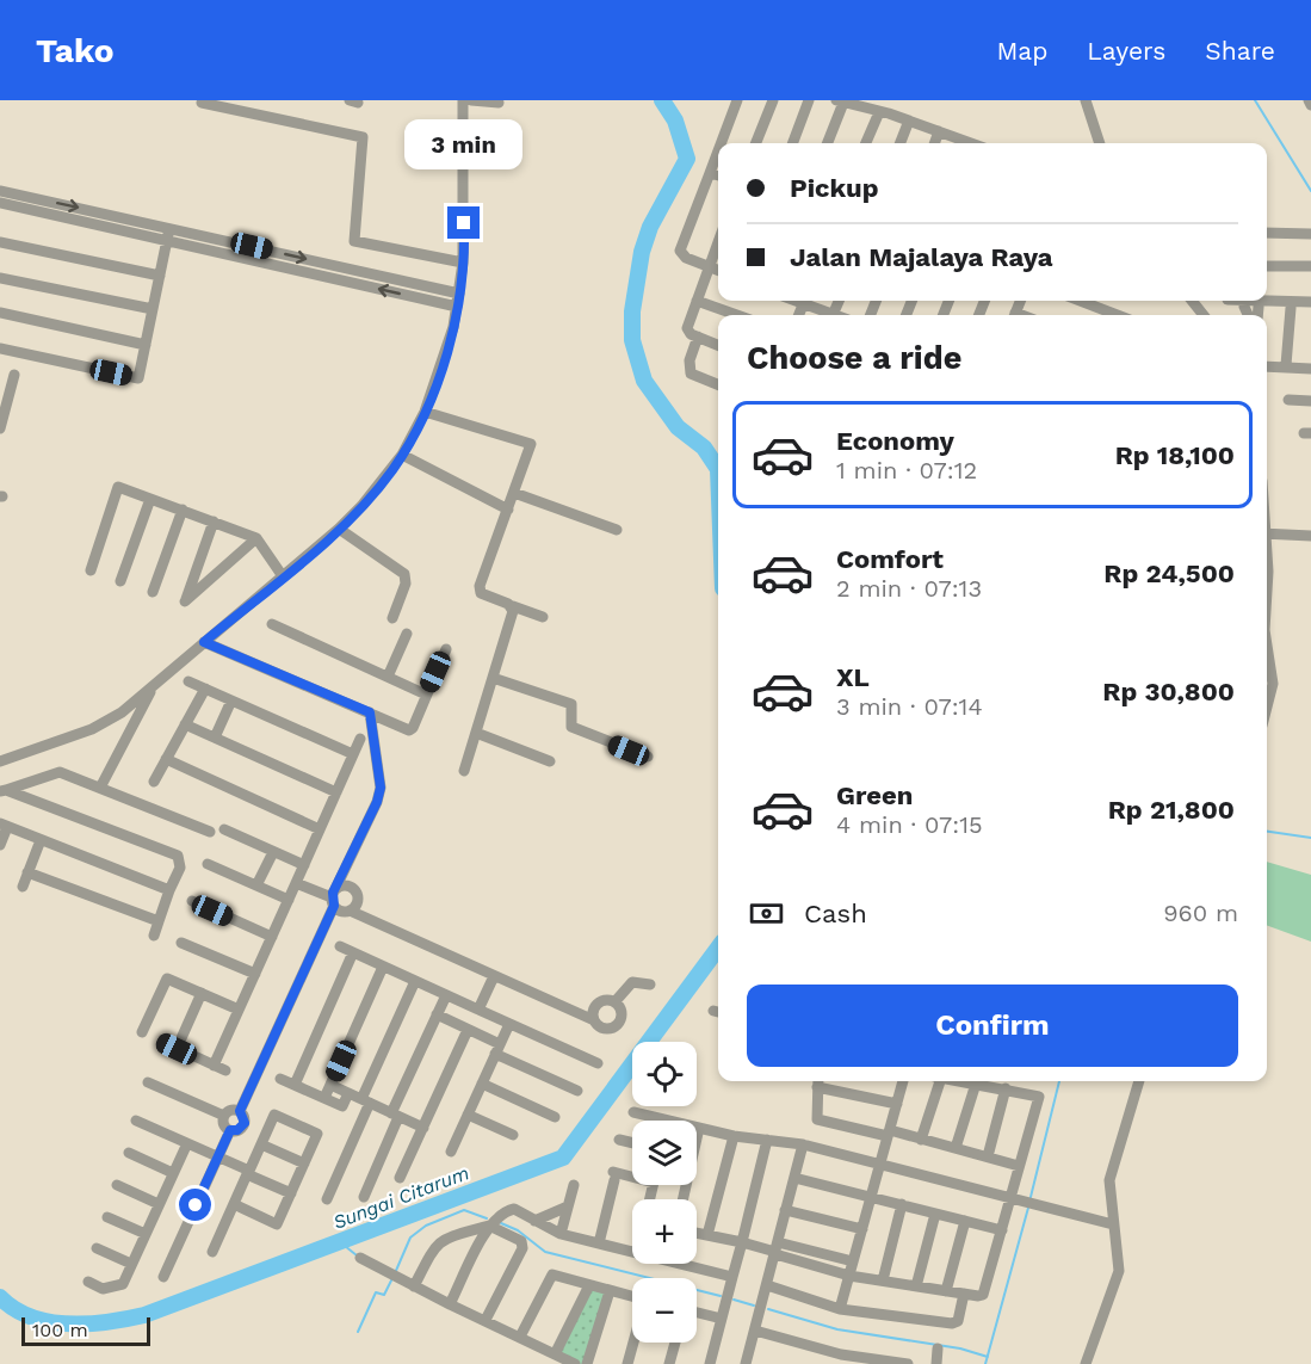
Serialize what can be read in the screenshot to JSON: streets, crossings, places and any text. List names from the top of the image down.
{
  "water": ["Sungai Citarum"],
  "scale_bar": "100 m",
  "page": {
    "header": "Tako",
    "nav": ["Map", "Layers", "Share"],
    "bubble": "3 min",
    "banner": ["Pickup", "Jalan Majalaya Raya"],
    "heading": "Choose a ride",
    "list": [
      {
        "name": "Economy",
        "note": "1 min · 07:12",
        "value": "Rp 18,100"
      },
      {
        "name": "Comfort",
        "note": "2 min · 07:13",
        "value": "Rp 24,500"
      },
      {
        "name": "XL",
        "note": "3 min · 07:14",
        "value": "Rp 30,800"
      },
      {
        "name": "Green",
        "note": "4 min · 07:15",
        "value": "Rp 21,800"
      }
    ],
    "pay": ["Cash", "960 m"],
    "buttons": "Confirm",
    "map_buttons": ["+", "−"],
    "scale": "100 m"
  }
}
